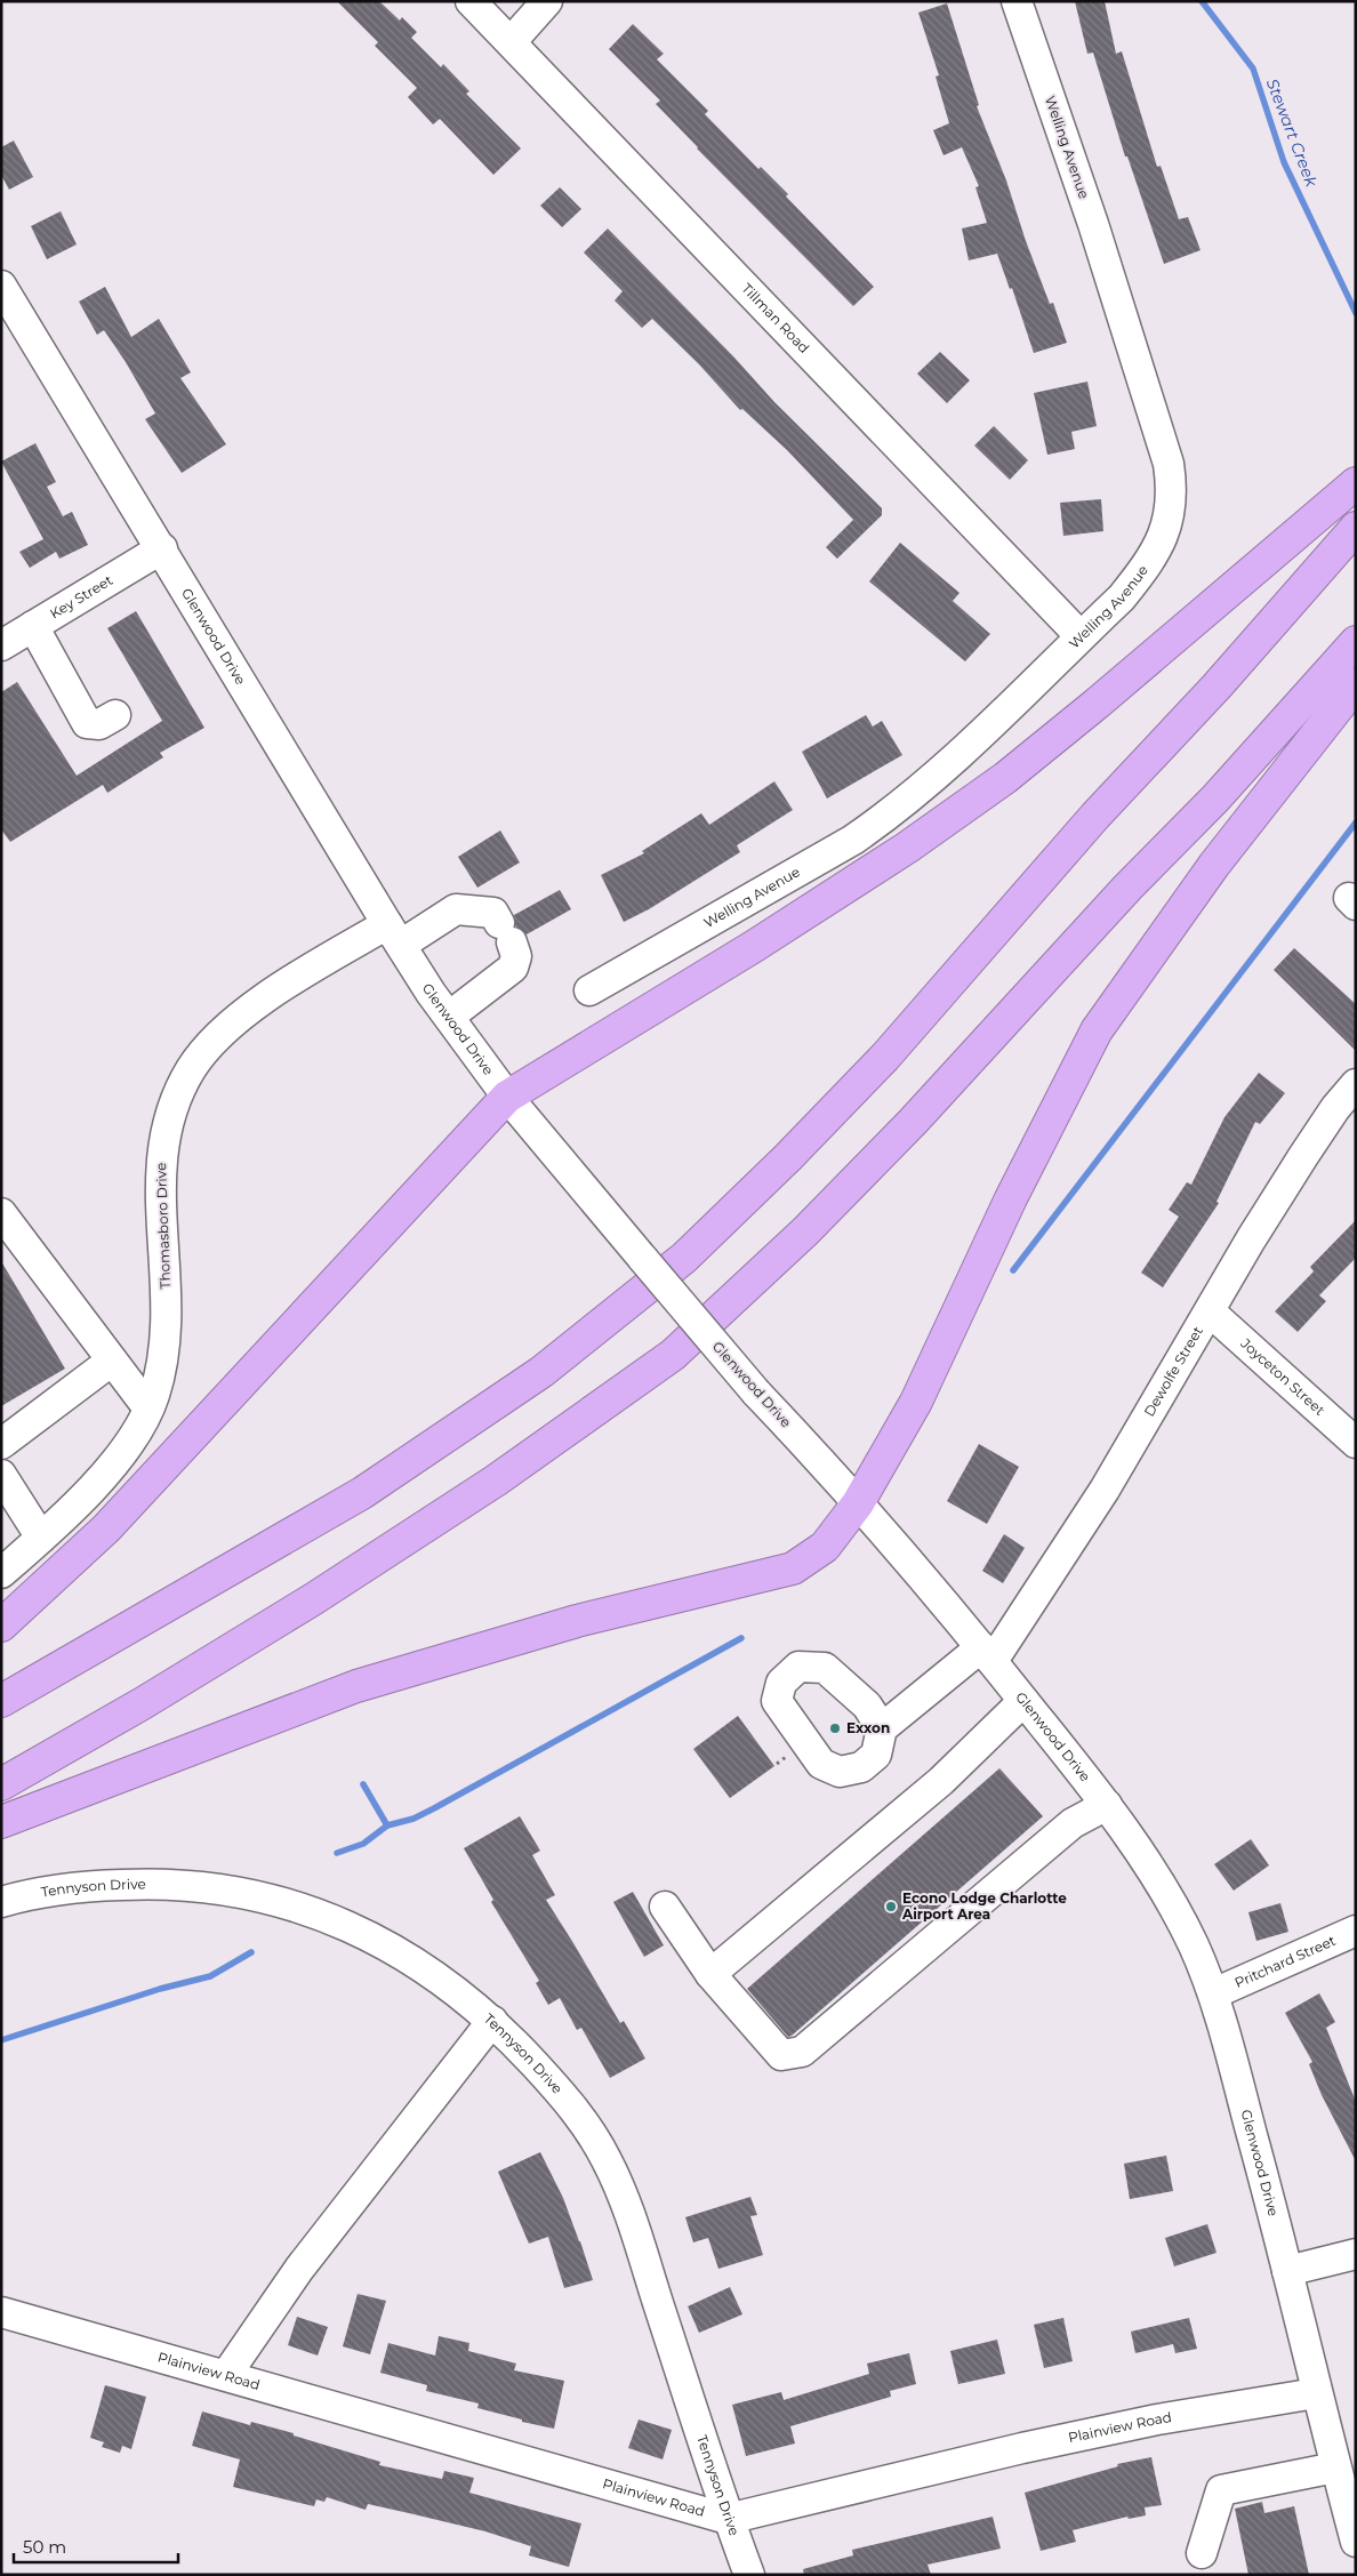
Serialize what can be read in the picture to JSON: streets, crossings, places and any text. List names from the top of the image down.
{
  "streets": {
    "street": [
      "Welling Avenue",
      "Tillman Road",
      "Key Street",
      "Glenwood Drive",
      "Thomasboro Drive",
      "Dewolfe Street",
      "Joyceton Street",
      "Tennyson Drive",
      "Pritchard Street",
      "Plainview Road"
    ]
  },
  "crossings": [
    ["Welling Avenue", "Tillman Road"],
    ["Key Street", "Glenwood Drive"],
    ["Glenwood Drive", "Thomasboro Drive"],
    ["Glenwood Drive", "Dewolfe Street"],
    ["Glenwood Drive", "Pritchard Street"],
    ["Glenwood Drive", "Plainview Road"],
    ["Dewolfe Street", "Joyceton Street"],
    ["Tennyson Drive", "Plainview Road"]
  ],
  "water": ["Stewart Creek"],
  "places": ["Exxon", "Econo Lodge Charlotte Airport Area"],
  "scale_bar": "50 m"
}
